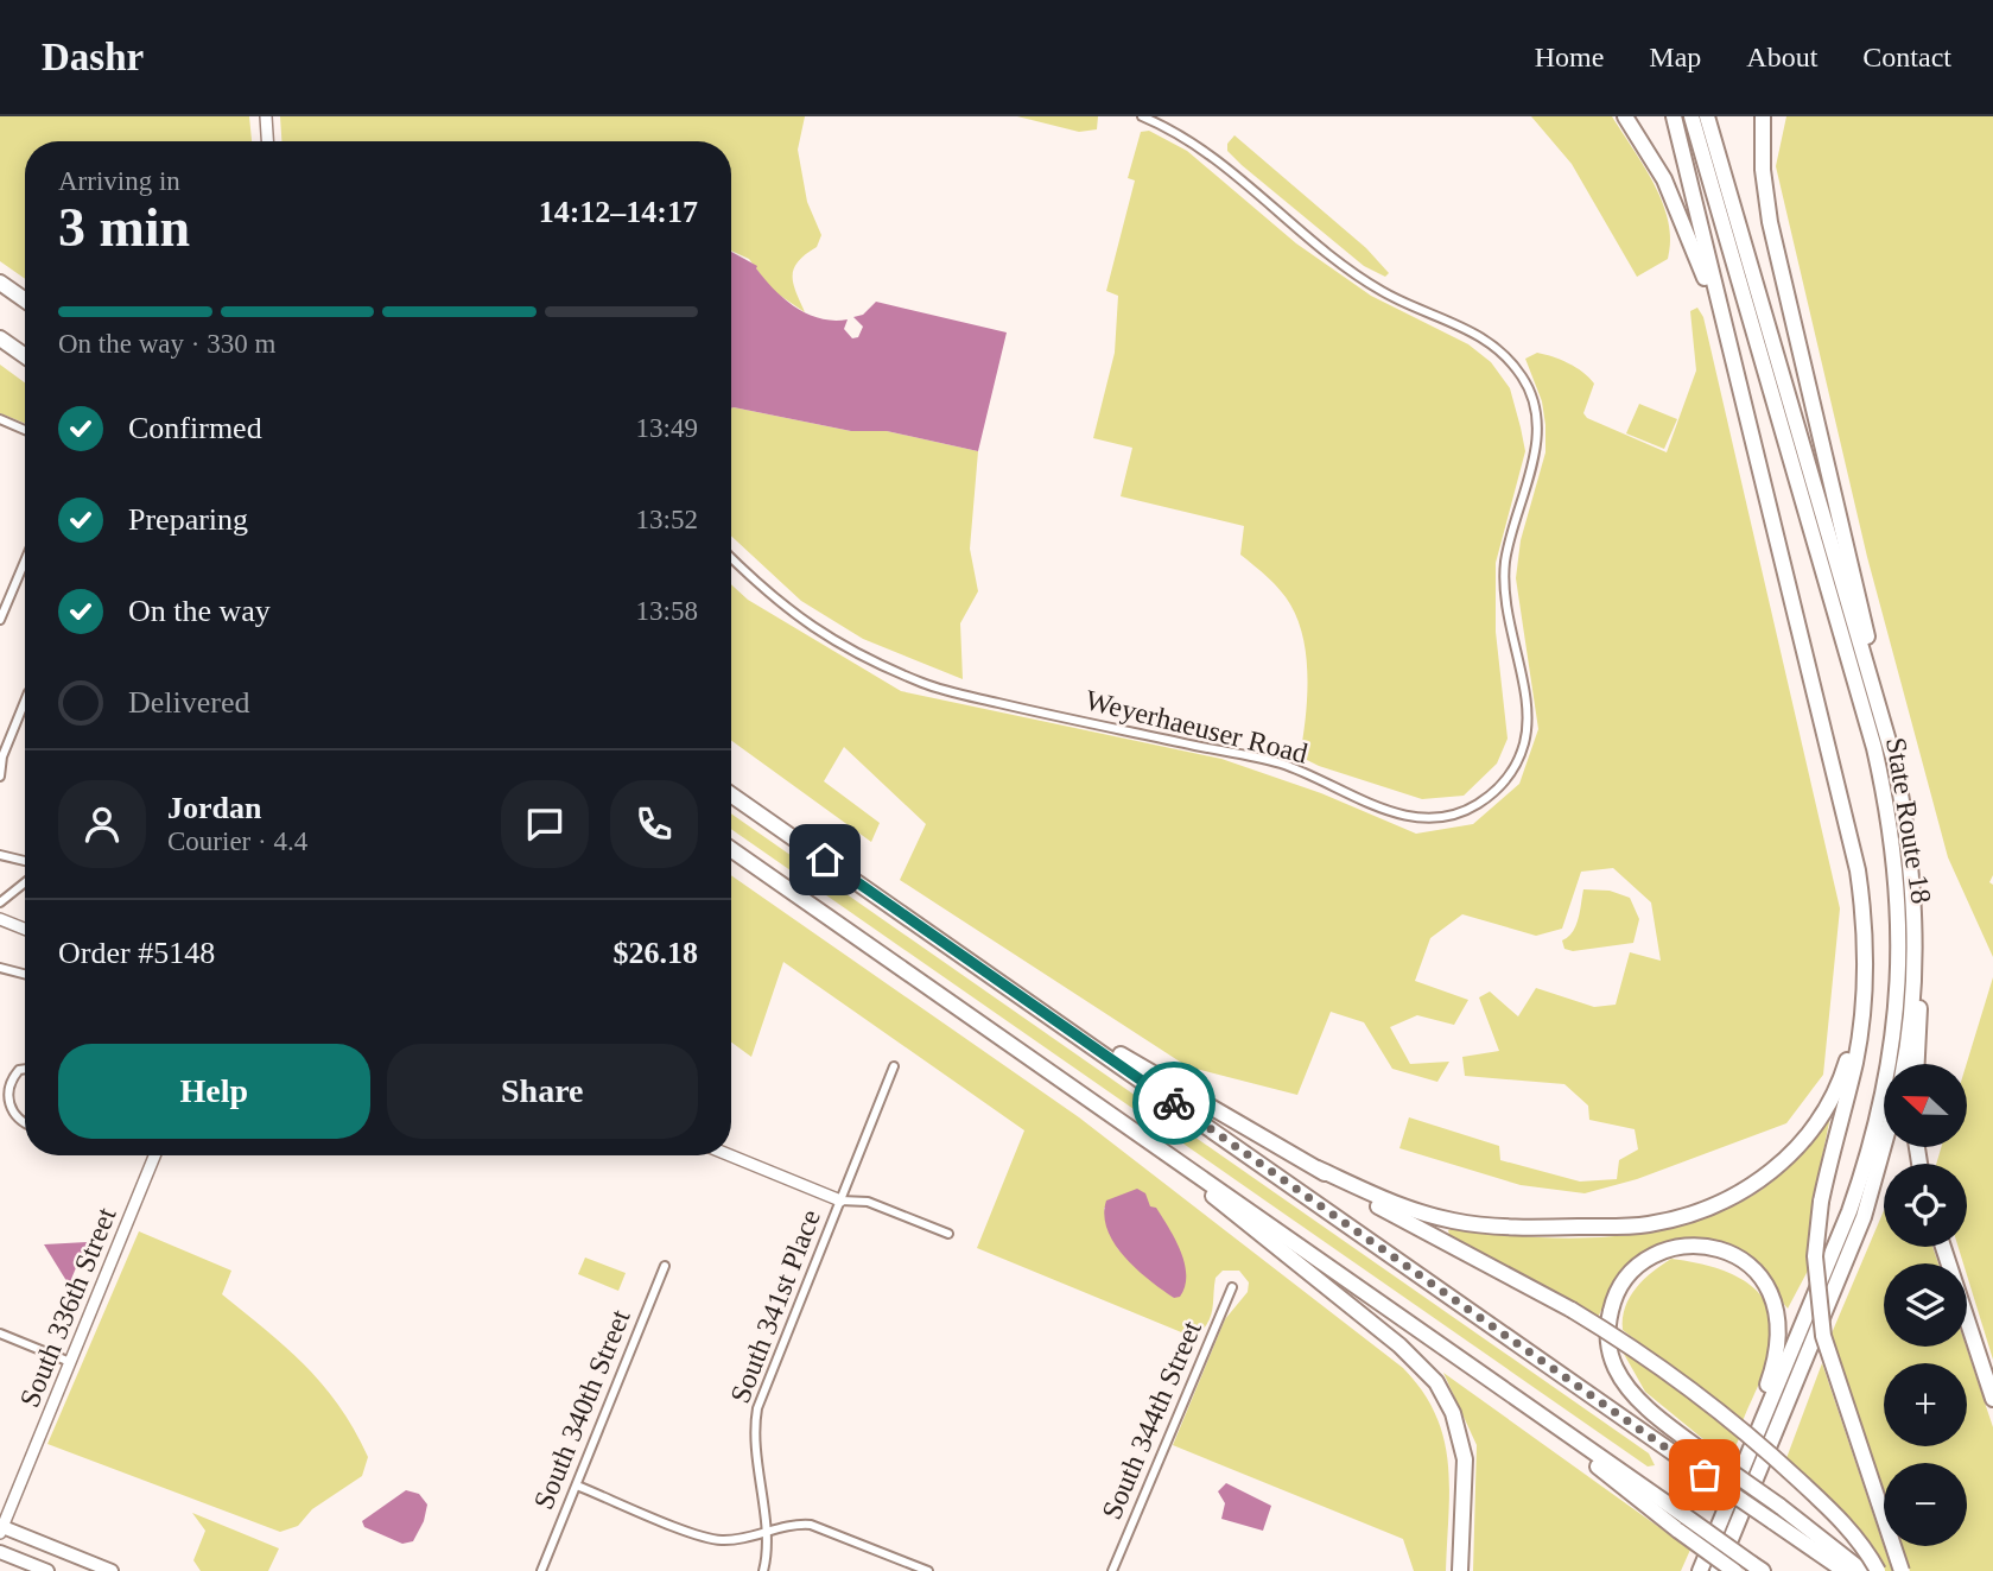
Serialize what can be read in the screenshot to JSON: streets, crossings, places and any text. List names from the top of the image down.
{
  "streets": {
    "highway": ["State Route 18"],
    "main road": ["South 336th Street"],
    "street": [
      "Weyerhaeuser Road",
      "South 341st Place",
      "South 340th Street",
      "South 344th Street"
    ]
  },
  "north": "left",
  "page": {
    "header": "Dashr",
    "nav": [
      "Home",
      "Map",
      "About",
      "Contact"
    ],
    "heading": ["3 min", "Arriving in", "14:12–14:17"],
    "panel": [
      "Jordan",
      "Courier · 4.4",
      "Order #5148",
      "$26.18"
    ],
    "bar": "On the way · 330 m",
    "list": [
      ["Confirmed", "13:49"],
      ["Preparing", "13:52"],
      ["On the way", "13:58"],
      "Delivered"
    ],
    "buttons": ["Help", "Share"],
    "map_buttons": ["+", "−"]
  }
}
